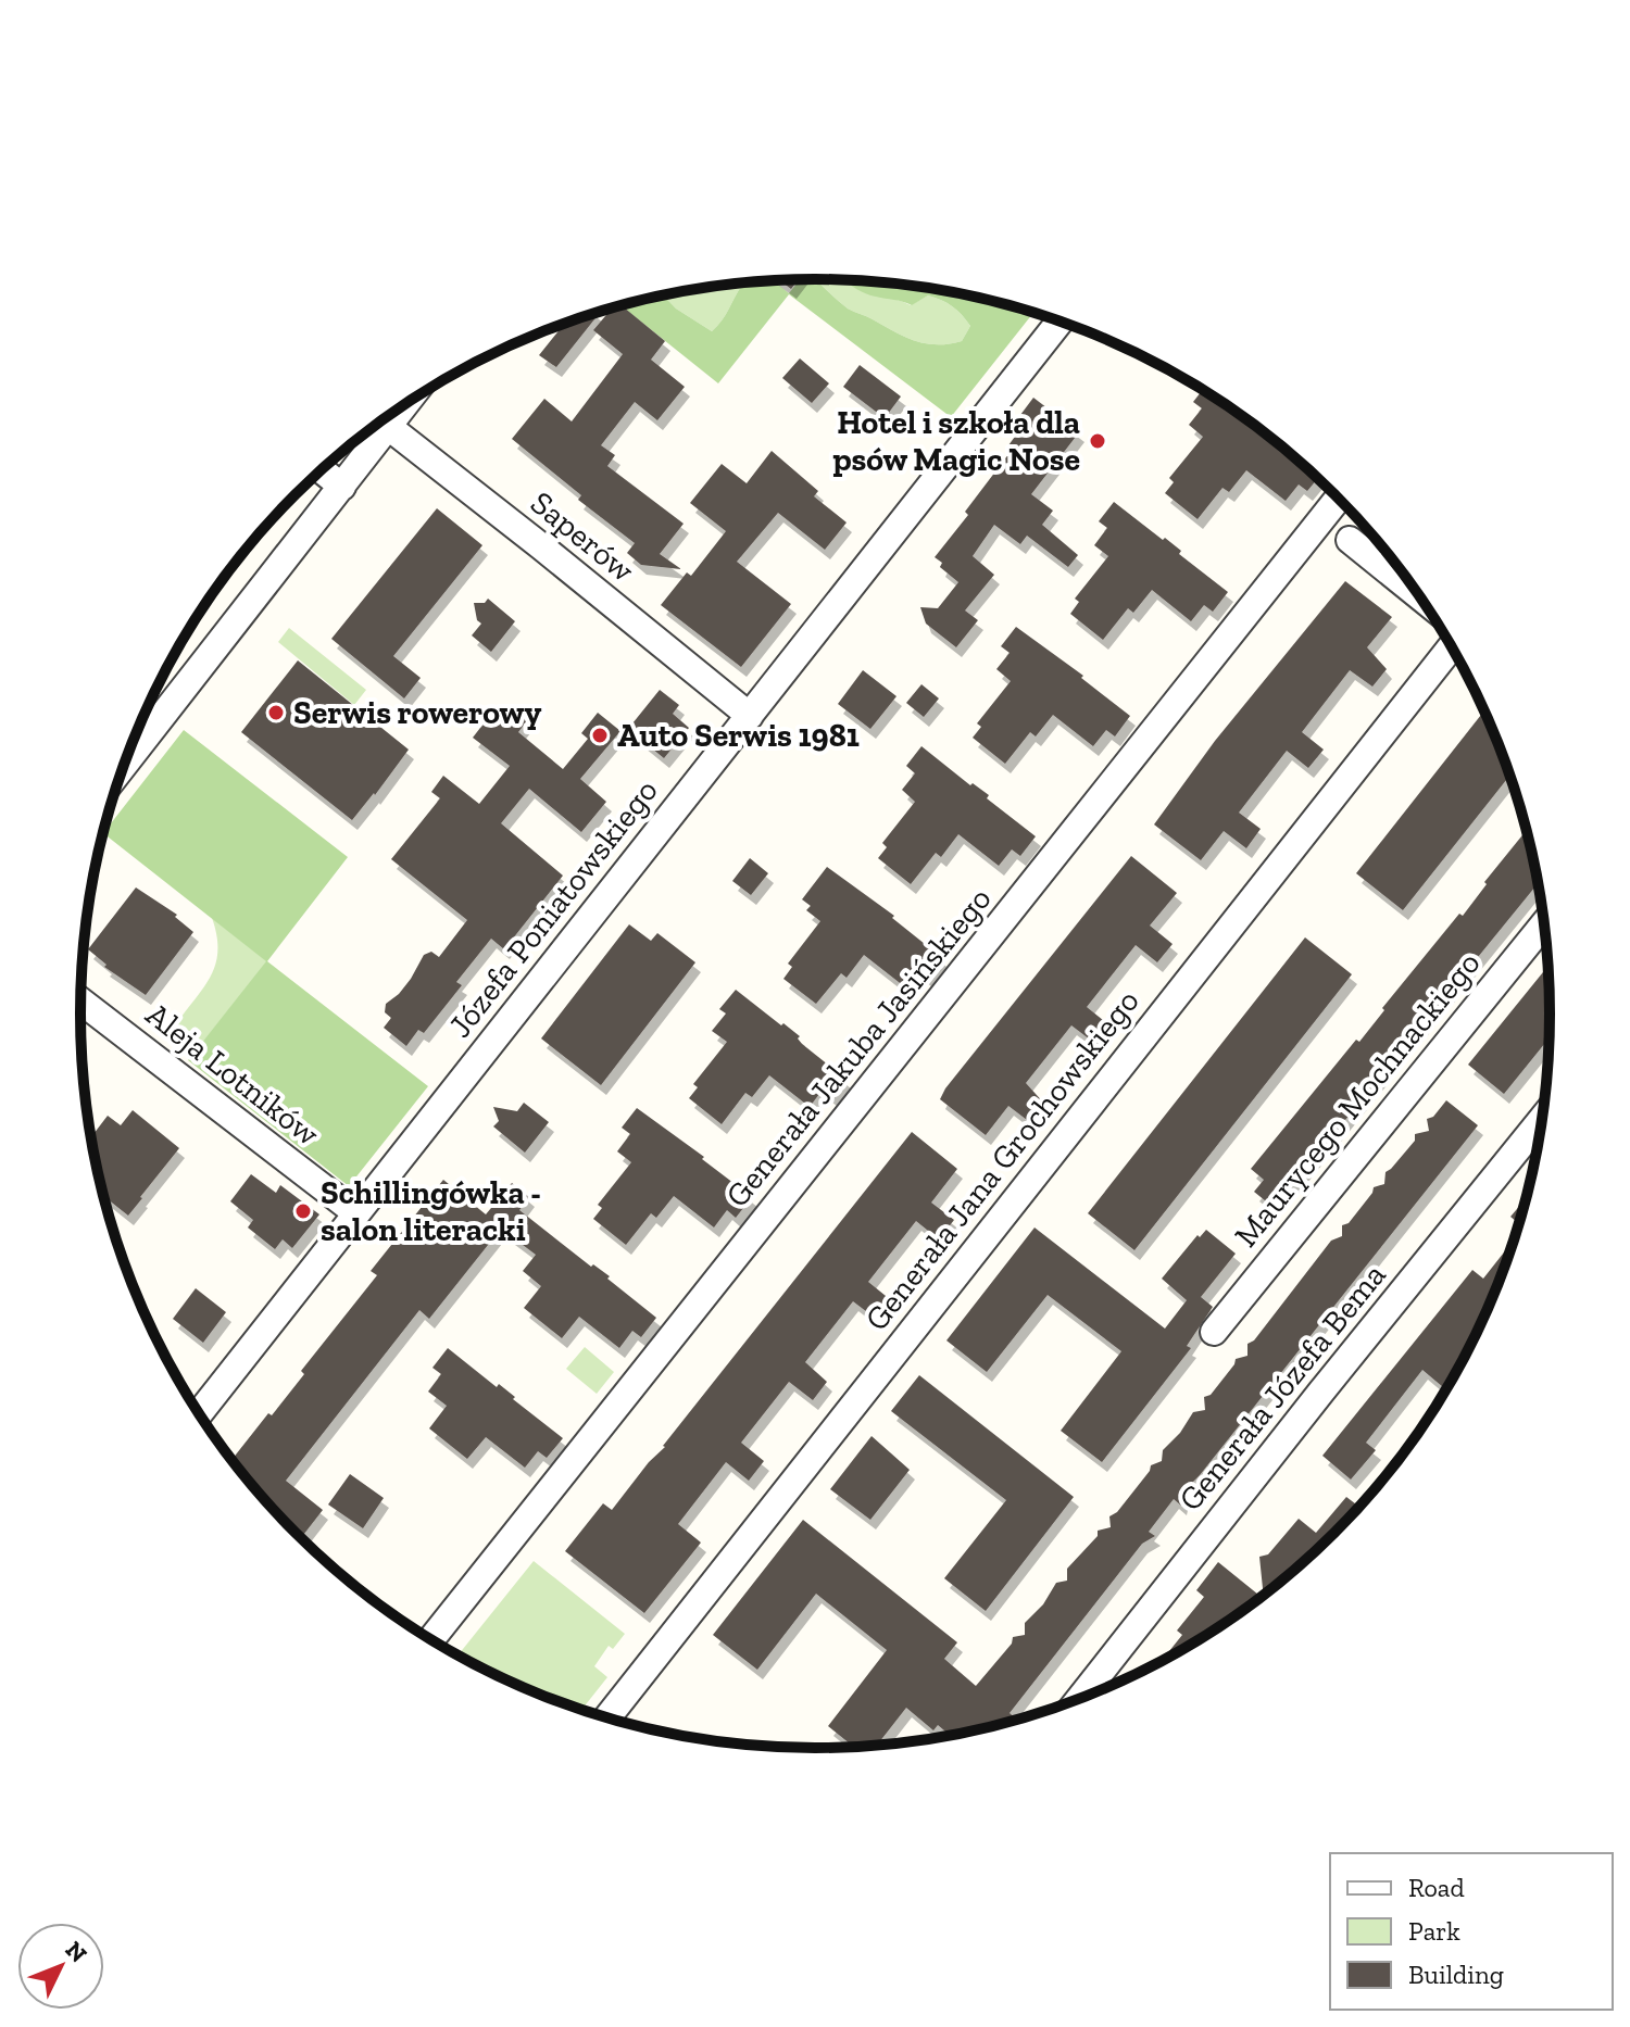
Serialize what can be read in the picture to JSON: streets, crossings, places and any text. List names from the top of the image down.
{
  "streets": {
    "street": [
      "Saperów",
      "Józefa Poniatowskiego",
      "Generała Jakuba Jasińskiego",
      "Aleja Lotników",
      "Maurycego Mochnackiego",
      "Generała Jana Grochowskiego",
      "Generała Józefa Bema"
    ]
  },
  "crossings": [
    ["Saperów", "Józefa Poniatowskiego"],
    ["Józefa Poniatowskiego", "Aleja Lotników"]
  ],
  "places": [
    "Hotel i szkoła dla psów Magic Nose",
    "Serwis rowerowy",
    "Auto Serwis 1981",
    "Schillingówka - salon literacki"
  ],
  "legend": ["Road", "Park", "Building"],
  "north": "top right"
}
